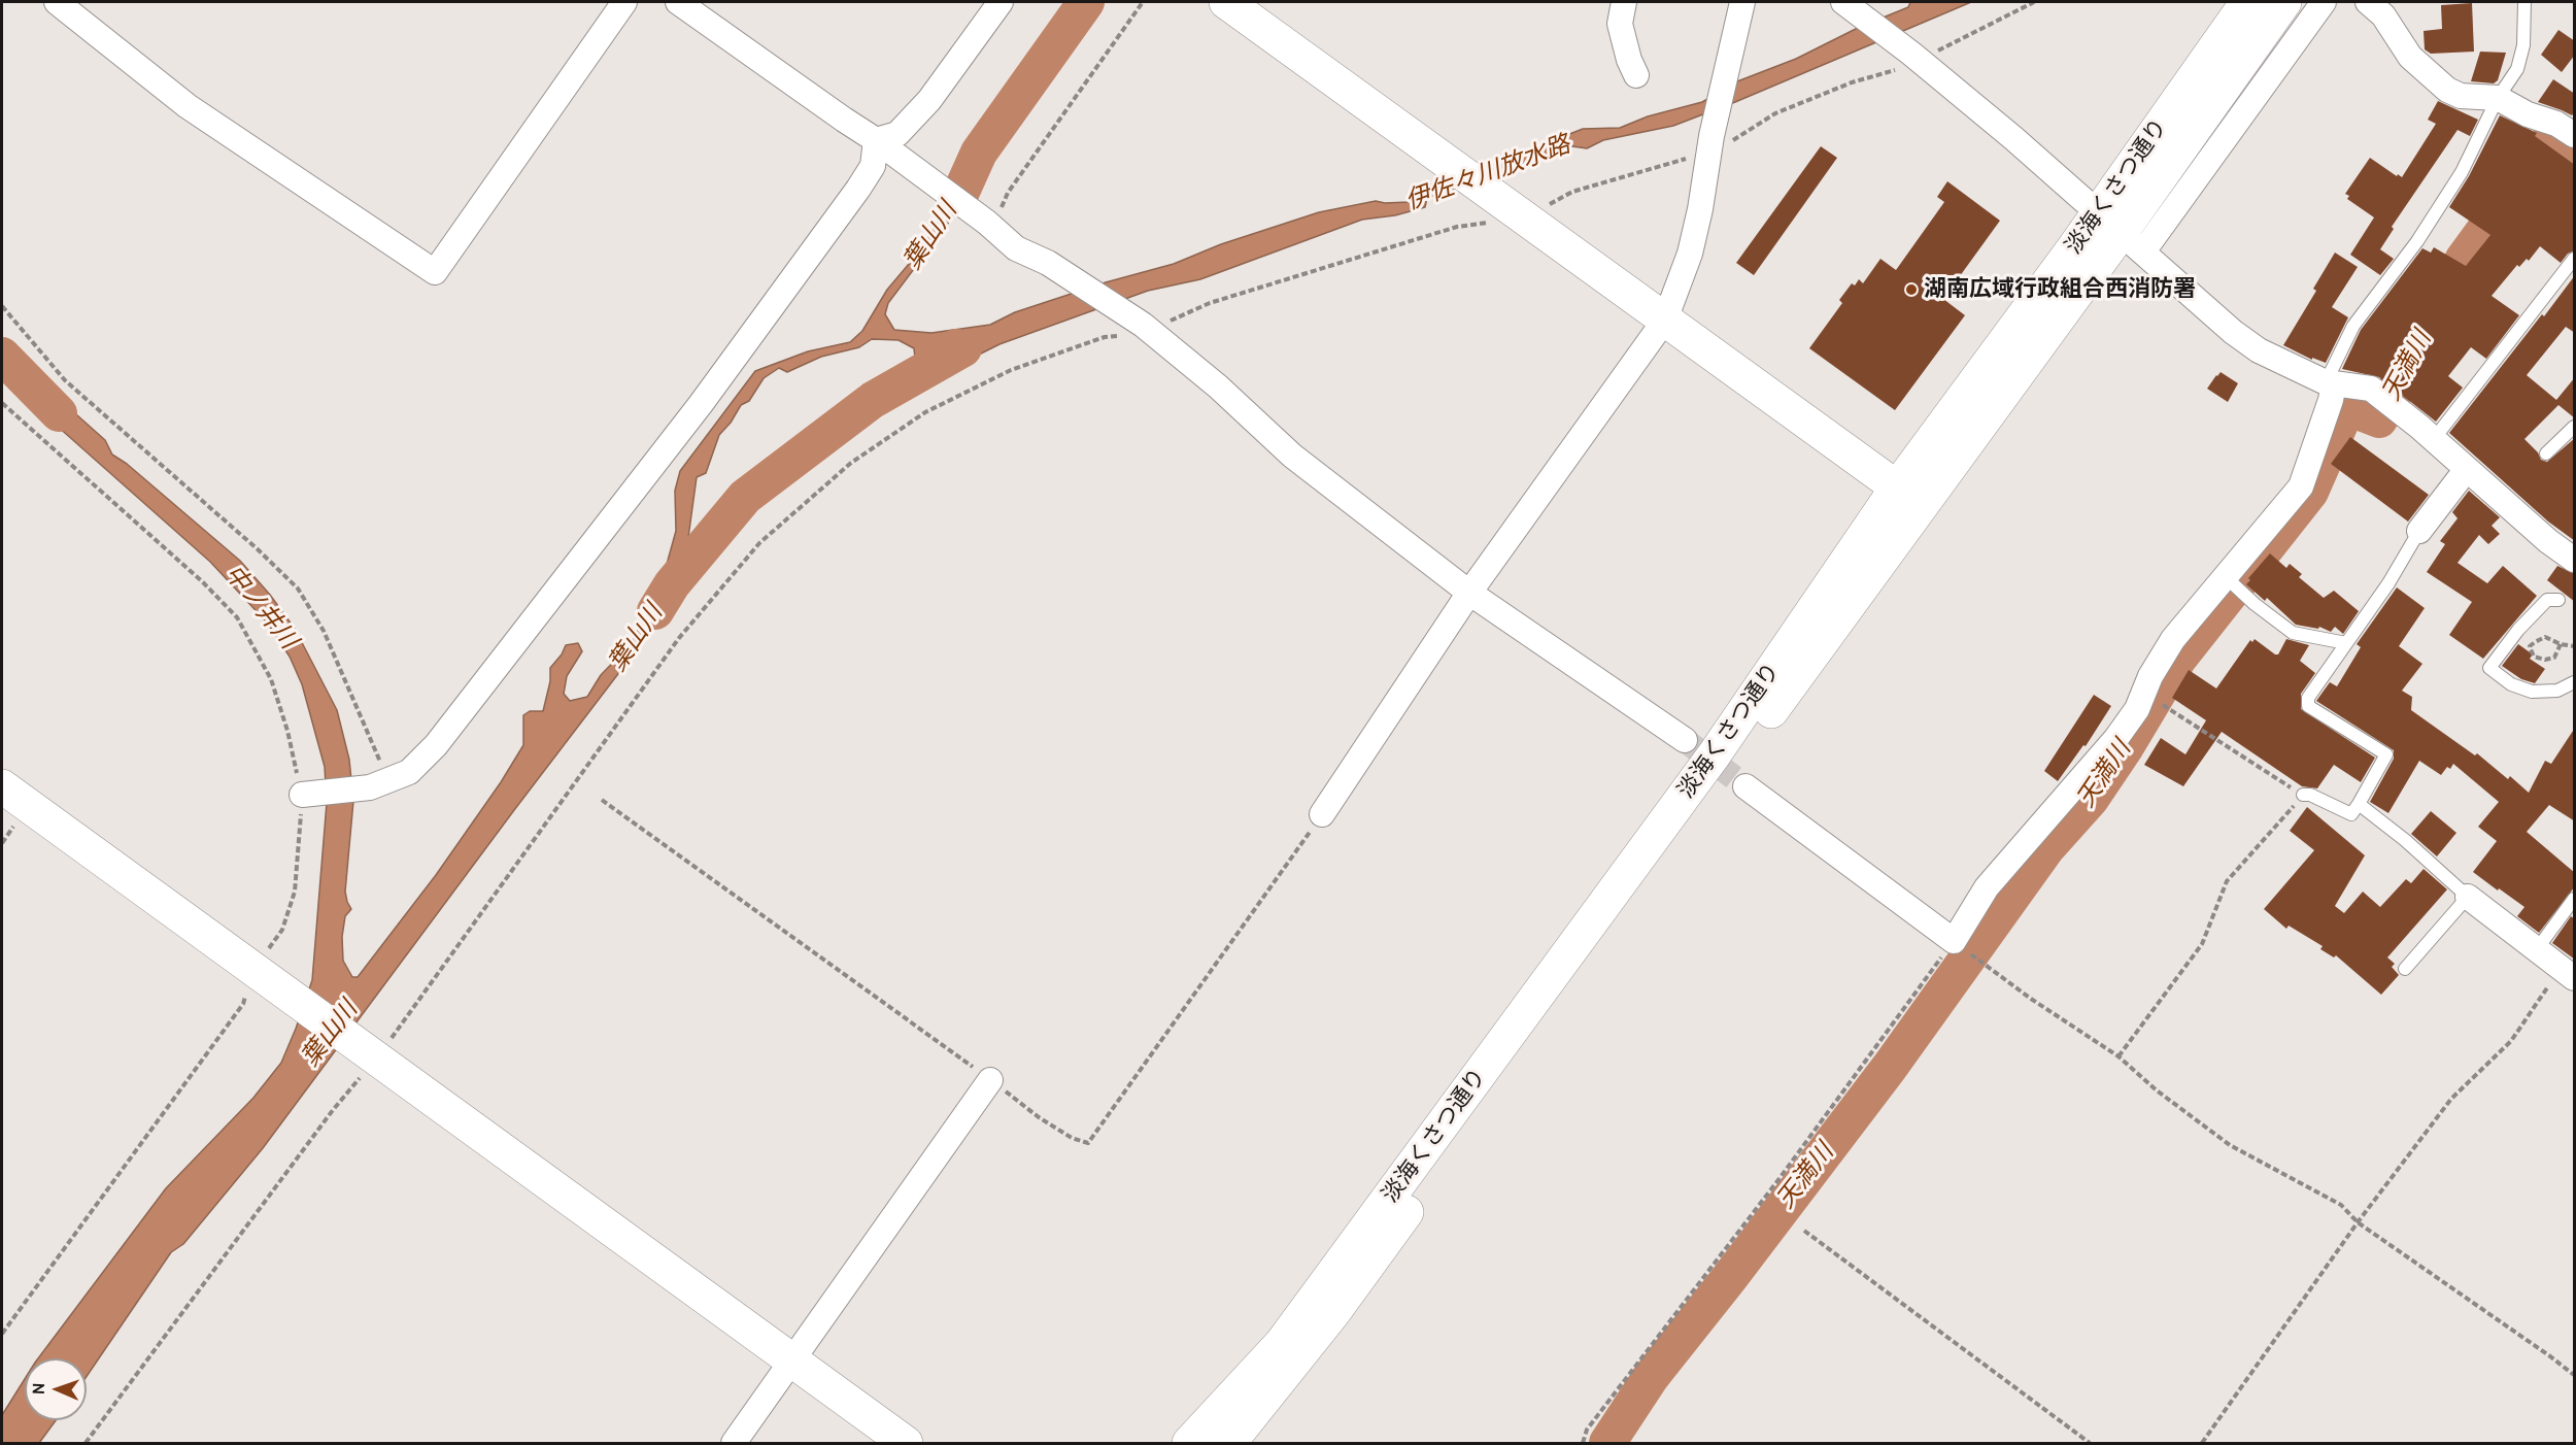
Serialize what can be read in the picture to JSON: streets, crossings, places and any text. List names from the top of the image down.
{
  "streets": {
    "street": ["淡海くさつ通り"]
  },
  "water": [
    "伊佐々川放水路",
    "葉山川",
    "天満川",
    "中ノ井川"
  ],
  "places": ["湖南広域行政組合西消防署"],
  "north": "left"
}
